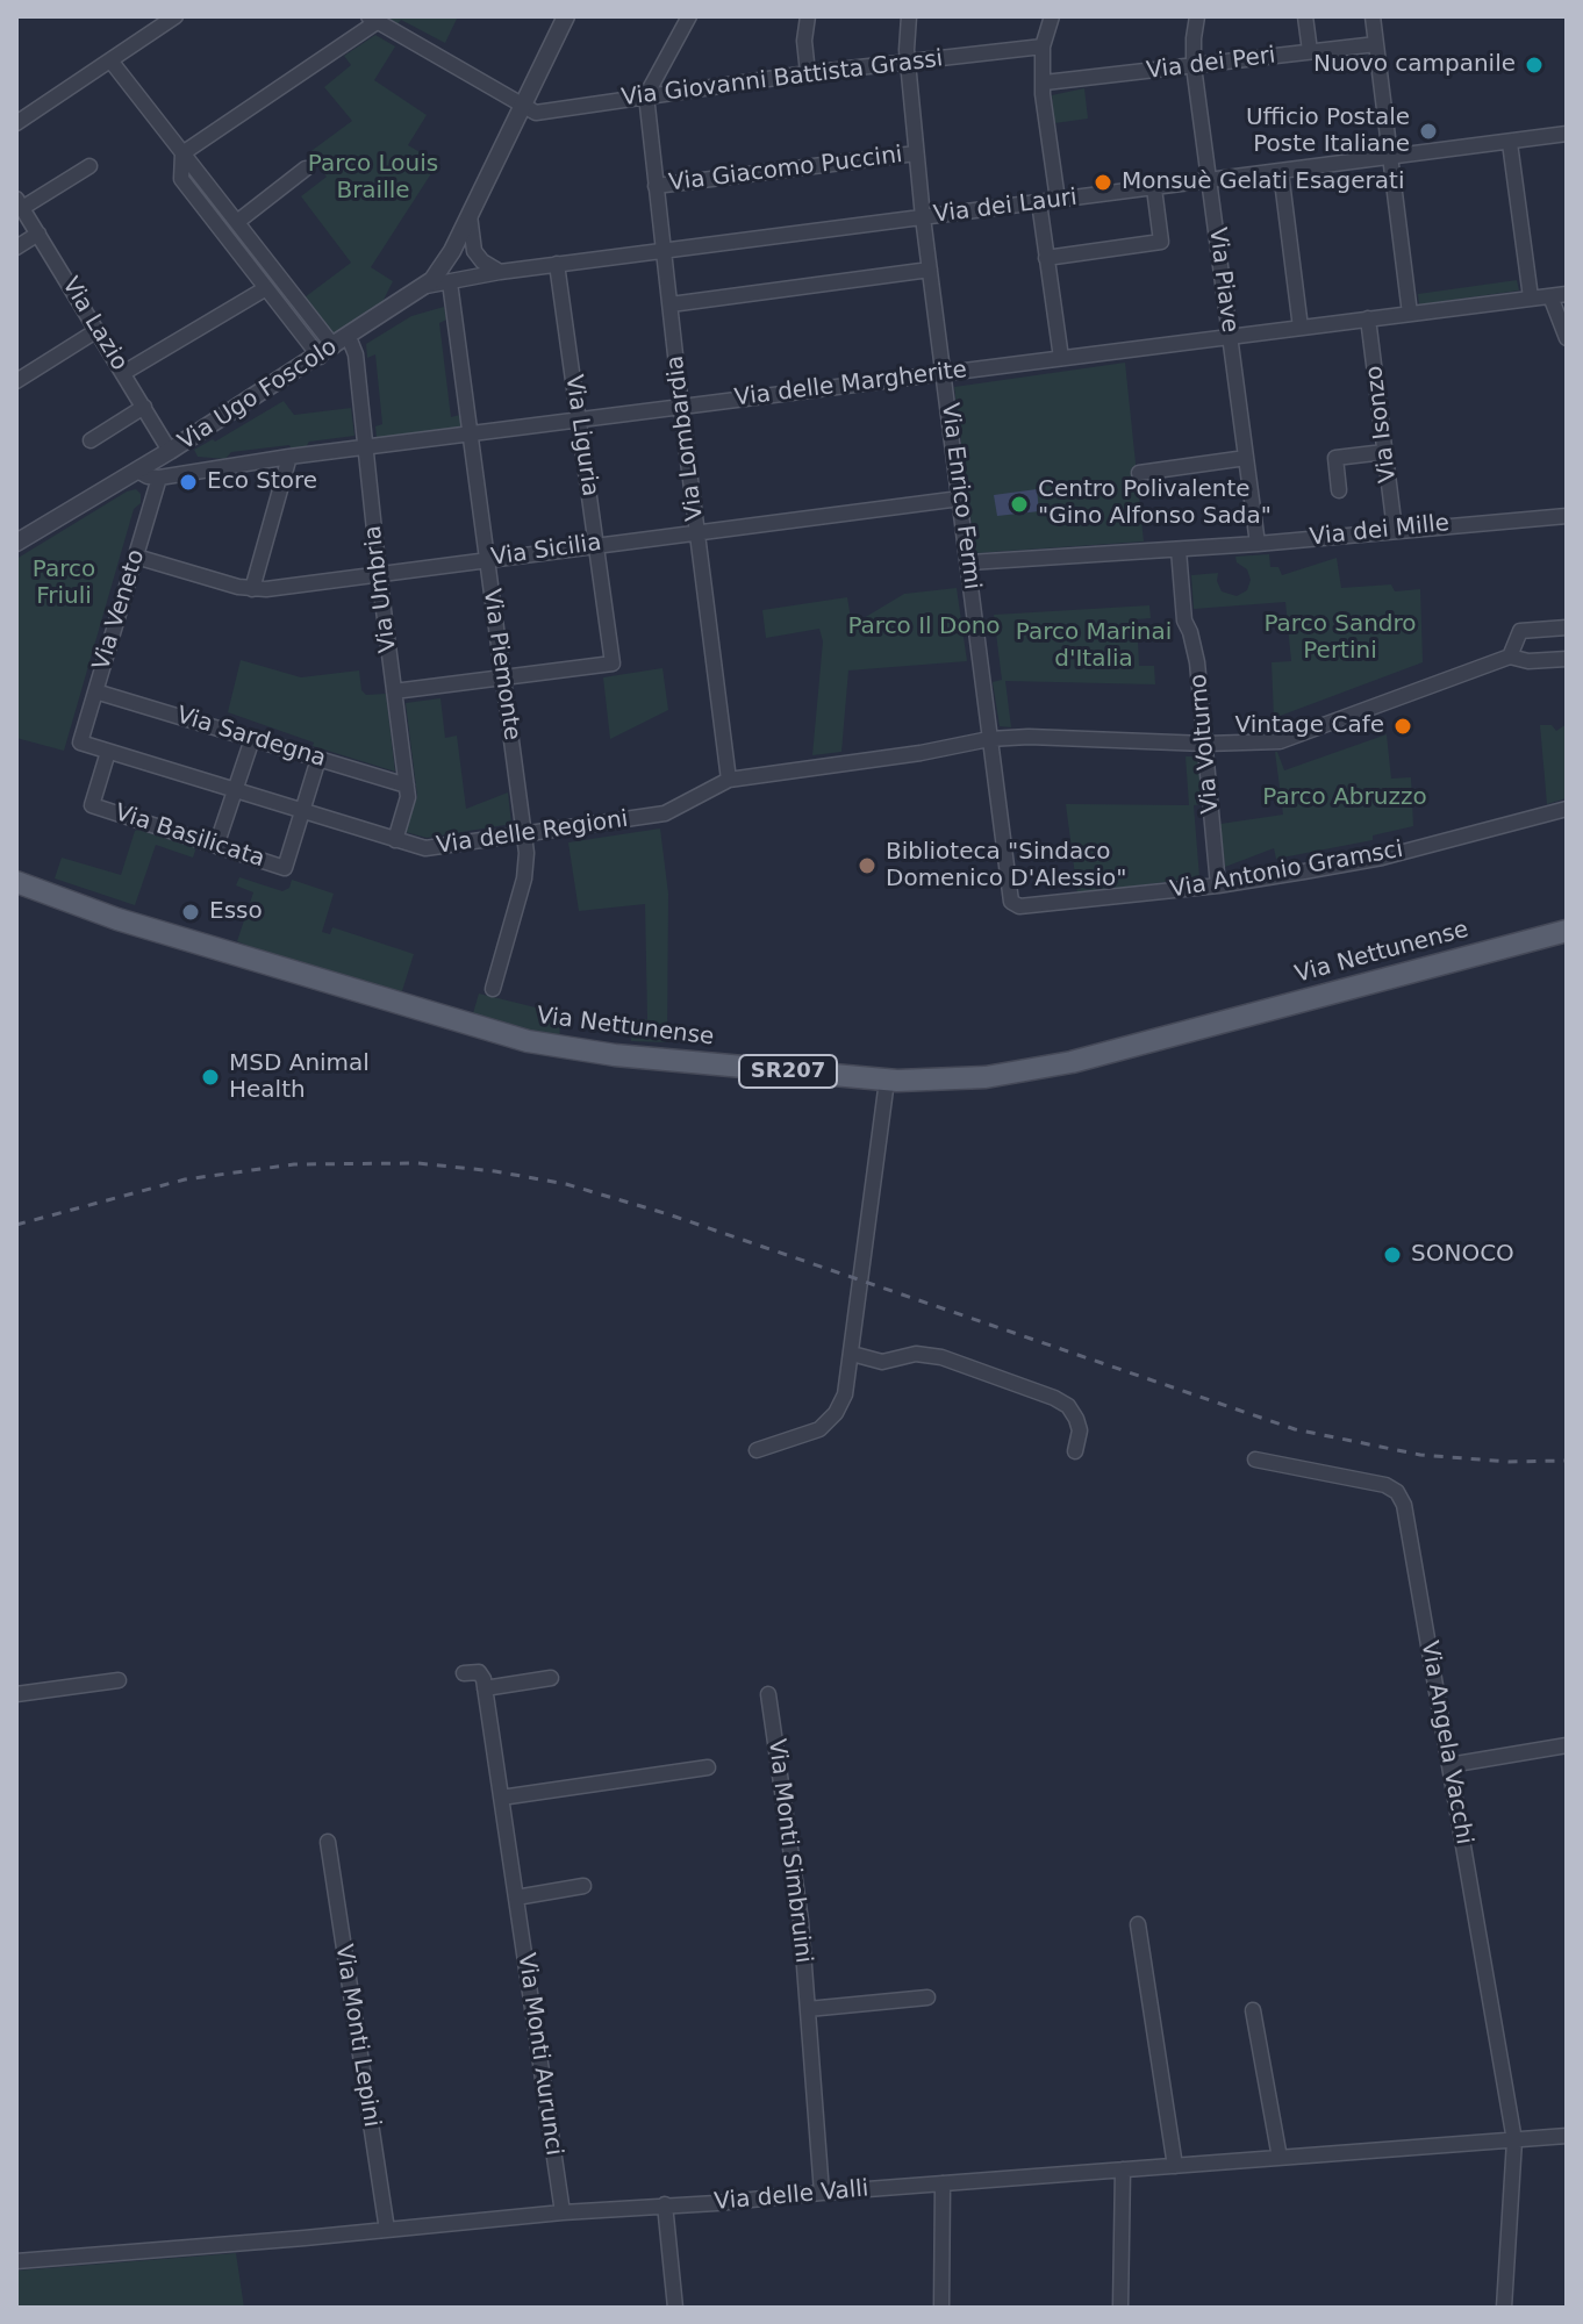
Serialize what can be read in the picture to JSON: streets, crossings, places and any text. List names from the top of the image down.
{
  "streets": {
    "main road": ["Via Nettunense", "SR207"],
    "street": [
      "Via dei Peri",
      "Via Giovanni Battista Grassi",
      "Via Giacomo Puccini",
      "Via dei Lauri",
      "Via Piave",
      "Via Lazio",
      "Via delle Margherite",
      "Via Ugo Foscolo",
      "Via Isonzo",
      "Via Liguria",
      "Via Lombardia",
      "Via Enrico Fermi",
      "Via dei Mille",
      "Via Sicilia",
      "Via Umbria",
      "Via Veneto",
      "Via Piemonte",
      "Via Sardegna",
      "Via Volturno",
      "Via delle Regioni",
      "Via Basilicata",
      "Via Antonio Gramsci",
      "Via Angela Vacchi",
      "Via Monti Simbruini",
      "Via Monti Lepini",
      "Via Monti Aurunci",
      "Via delle Valli"
    ]
  },
  "crossings": [
    ["Via dei Peri", "Via Piave"],
    ["Via Giovanni Battista Grassi", "Via Ugo Foscolo"],
    ["Via Giovanni Battista Grassi", "Via Lombardia"],
    ["Via Giovanni Battista Grassi", "Via Enrico Fermi"],
    ["Via Giacomo Puccini", "Via Lombardia"],
    ["Via Giacomo Puccini", "Via Enrico Fermi"],
    ["Via dei Lauri", "Via Piave"],
    ["Via dei Lauri", "Via Ugo Foscolo"],
    ["Via dei Lauri", "Via Liguria"],
    ["Via dei Lauri", "Via Lombardia"],
    ["Via dei Lauri", "Via Enrico Fermi"],
    ["Via dei Lauri", "Via Piemonte"],
    ["Via Piave", "Via delle Margherite"],
    ["Via Piave", "Via dei Mille"],
    ["Via Lazio", "Via Ugo Foscolo"],
    ["Via delle Margherite", "Via Ugo Foscolo"],
    ["Via delle Margherite", "Via Isonzo"],
    ["Via delle Margherite", "Via Liguria"],
    ["Via delle Margherite", "Via Lombardia"],
    ["Via delle Margherite", "Via Enrico Fermi"],
    ["Via delle Margherite", "Via Umbria"],
    ["Via delle Margherite", "Via Veneto"],
    ["Via delle Margherite", "Via Piemonte"],
    ["Via Ugo Foscolo", "Via Umbria"],
    ["Via Isonzo", "Via dei Mille"],
    ["Via Liguria", "Via Sicilia"],
    ["Via Liguria", "Via Piemonte"],
    ["Via Lombardia", "Via Sicilia"],
    ["Via Lombardia", "Via delle Regioni"],
    ["Via Enrico Fermi", "Via dei Mille"],
    ["Via Enrico Fermi", "Via Sicilia"],
    ["Via Enrico Fermi", "Via delle Regioni"],
    ["Via Enrico Fermi", "Via Antonio Gramsci"],
    ["Via dei Mille", "Via Volturno"],
    ["Via Sicilia", "Via Umbria"],
    ["Via Sicilia", "Via Veneto"],
    ["Via Sicilia", "Via Piemonte"],
    ["Via Umbria", "Via Sardegna"],
    ["Via Umbria", "Via delle Regioni"],
    ["Via Veneto", "Via Sardegna"],
    ["Via Veneto", "Via delle Regioni"],
    ["Via Piemonte", "Via delle Regioni"],
    ["Via Sardegna", "Via Basilicata"],
    ["Via Volturno", "Via delle Regioni"],
    ["Via Volturno", "Via Antonio Gramsci"],
    ["Via delle Regioni", "Via Basilicata"],
    ["Via Angela Vacchi", "Via delle Valli"],
    ["Via Monti Simbruini", "Via delle Valli"],
    ["Via Monti Lepini", "Via delle Valli"],
    ["Via Monti Aurunci", "Via delle Valli"]
  ],
  "parks": [
    "Parco Louis Braille",
    "Parco Friuli",
    "Parco Sandro Pertini",
    "Parco Il Dono",
    "Parco Marinai d'Italia",
    "Parco Abruzzo"
  ],
  "places": [
    "Nuovo campanile",
    "Ufficio Postale Poste Italiane",
    "Monsuè Gelati Esagerati",
    "Eco Store",
    "Centro Polivalente \"Gino Alfonso Sada\"",
    "Vintage Cafe",
    "Biblioteca \"Sindaco Domenico D'Alessio\"",
    "Esso",
    "MSD Animal Health",
    "SONOCO"
  ]
}
